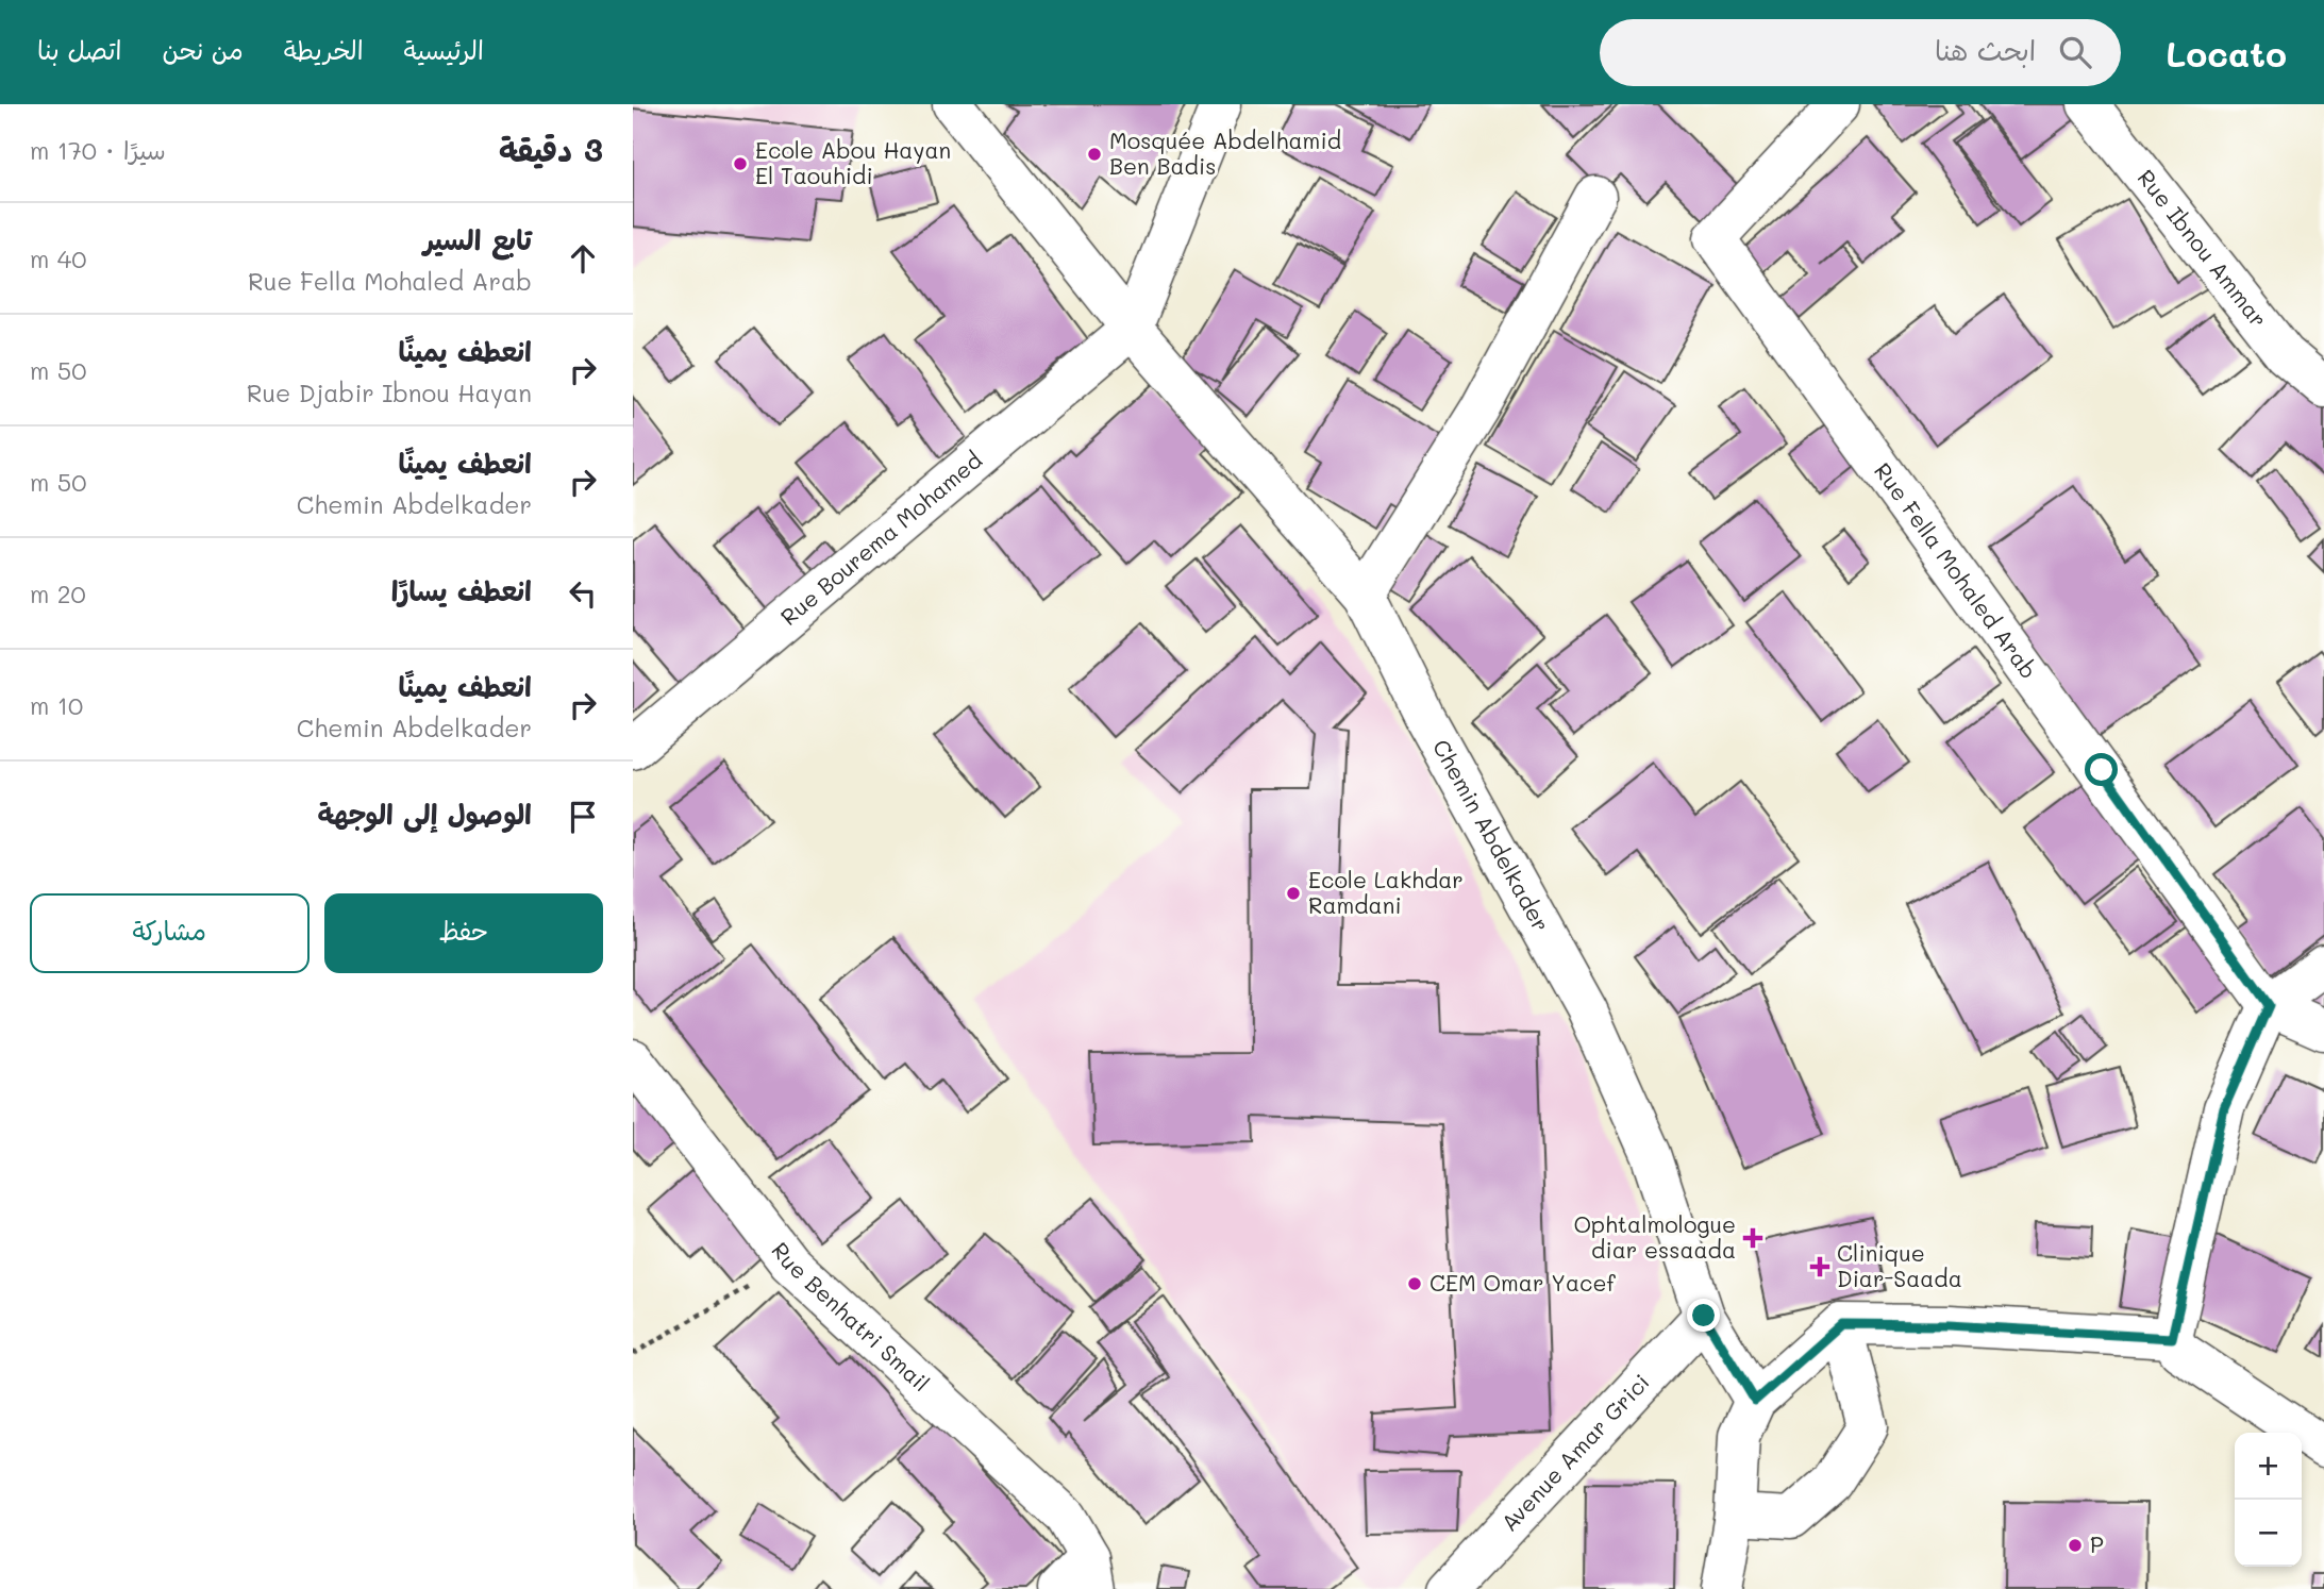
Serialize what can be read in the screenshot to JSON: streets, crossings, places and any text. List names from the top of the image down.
{
  "streets": {
    "street": [
      "Rue Ibnou Ammar",
      "Rue Bourema Mohamed",
      "Rue Fella Mohaled Arab",
      "Chemin Abdelkader",
      "Rue Benhatri Smail",
      "Avenue Amar Grici"
    ]
  },
  "crossings": [
    ["Rue Bourema Mohamed", "Chemin Abdelkader"],
    ["Chemin Abdelkader", "Avenue Amar Grici"]
  ],
  "places": {
    "other": [
      "Mosquée Abdelhamid Ben Badis",
      "Ecole Abou Hayan El Taouhidi",
      "Ecole Lakhdar Ramdani",
      "CEM Omar Yacef",
      "P"
    ],
    "health": ["Ophtalmologue diar essaada", "Clinique Diar-Saada"]
  },
  "page": {
    "header": "Locato",
    "search": "ابحث هنا",
    "nav": [
      "الرئيسية",
      "الخريطة",
      "من نحن",
      "اتصل بنا"
    ],
    "heading": ["3 دقيقة", "سيرًا · 170 m"],
    "list": [
      ["تابع السير", "Rue Fella Mohaled Arab", "40 m"],
      ["انعطف يمينًا", "Rue Djabir Ibnou Hayan", "50 m"],
      ["انعطف يمينًا", "Chemin Abdelkader", "50 m"],
      ["انعطف يسارًا", "20 m"],
      ["انعطف يمينًا", "Chemin Abdelkader", "10 m"],
      "الوصول إلى الوجهة"
    ],
    "buttons": ["حفظ", "مشاركة"],
    "map_buttons": ["+", "−"]
  }
}
